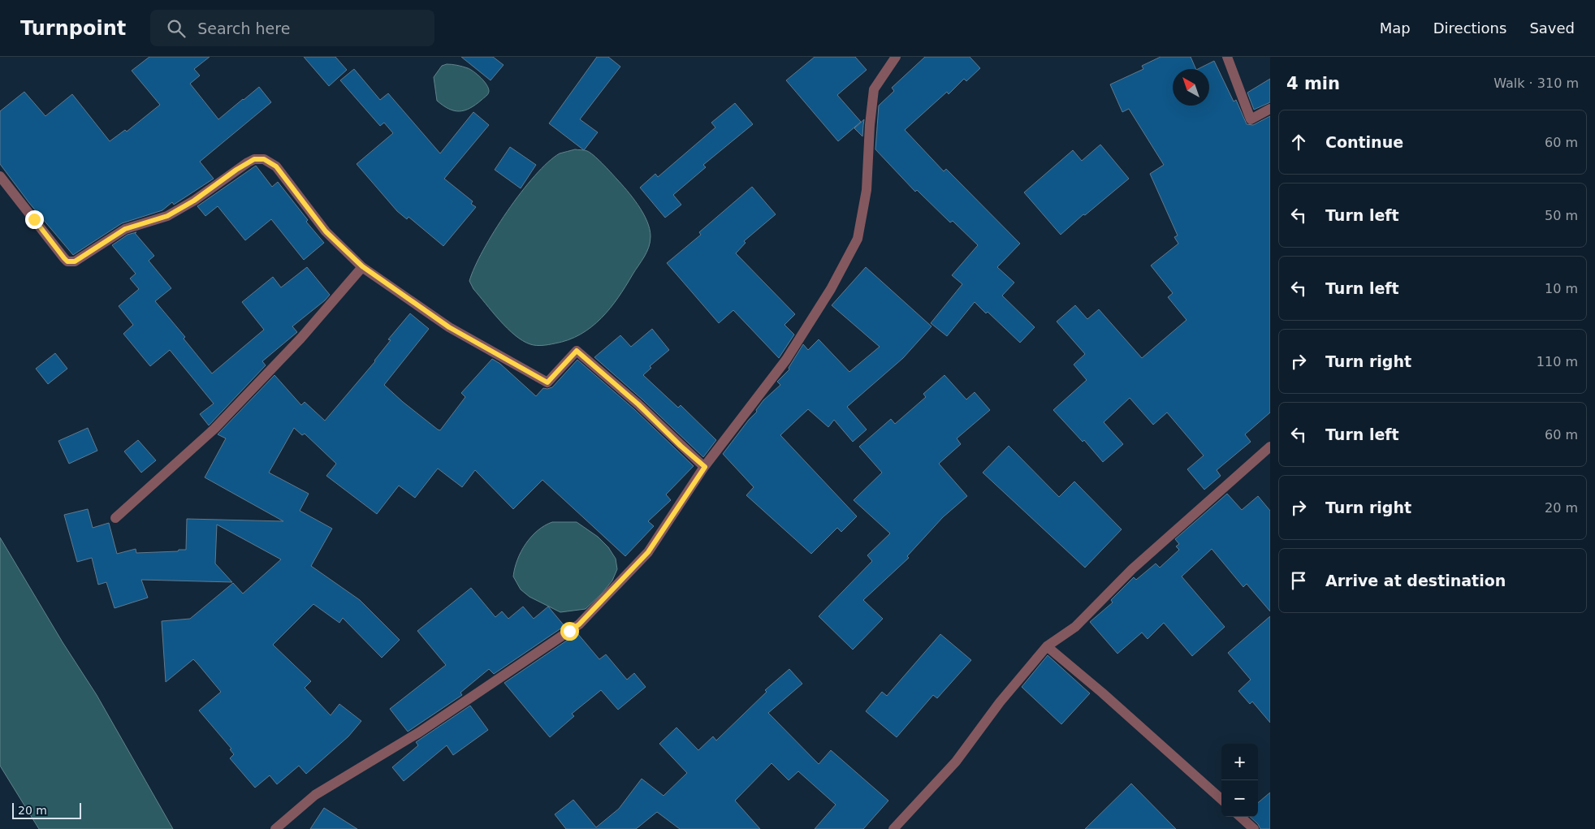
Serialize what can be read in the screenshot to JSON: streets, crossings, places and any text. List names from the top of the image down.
{
  "scale_bar": "20 m",
  "north": "top left",
  "page": {
    "header": "Turnpoint",
    "search": "Search here",
    "nav": ["Map", "Directions", "Saved"],
    "heading": ["4 min", "Walk · 310 m"],
    "list": [
      ["Continue", "60 m"],
      ["Turn left", "50 m"],
      ["Turn left", "10 m"],
      ["Turn right", "110 m"],
      ["Turn left", "60 m"],
      ["Turn right", "20 m"],
      "Arrive at destination"
    ],
    "map_buttons": ["+", "−"],
    "scale": "20 m"
  }
}
